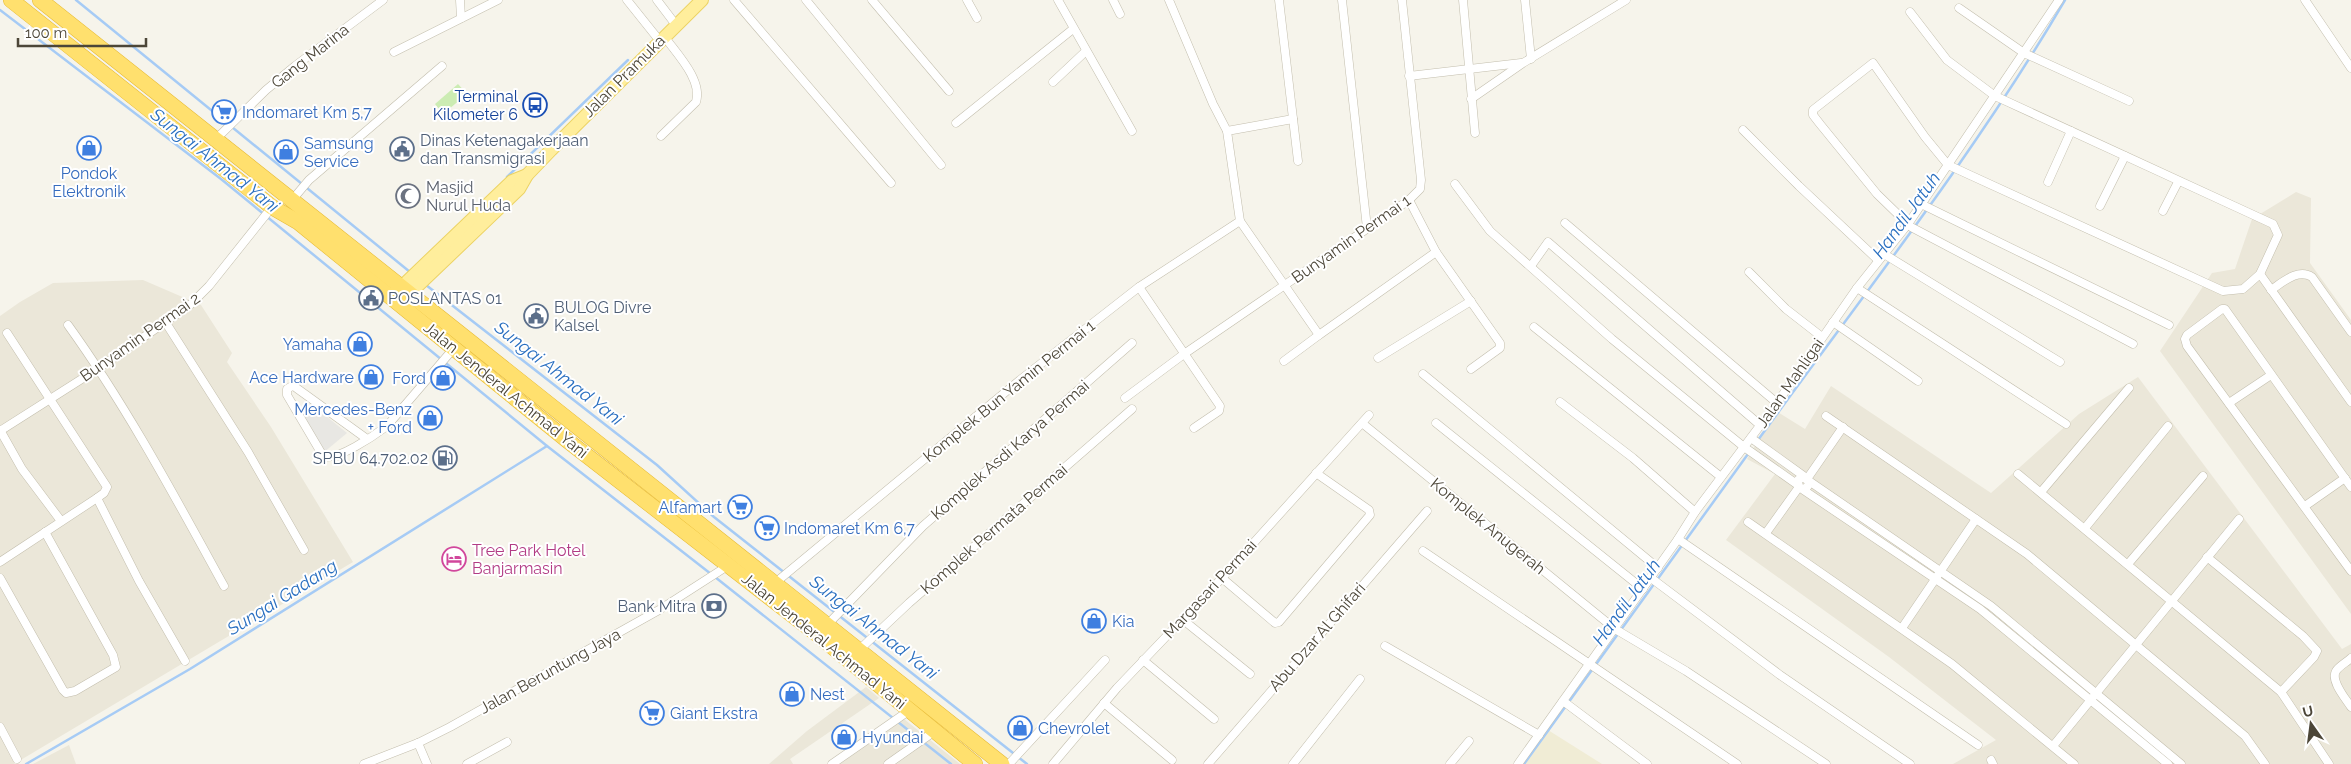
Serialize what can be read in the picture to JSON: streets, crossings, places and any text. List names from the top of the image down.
{
  "streets": {
    "highway": ["Jalan Jenderal Achmad Yani"],
    "main road": ["Jalan Pramuka"],
    "street": [
      "Gang Marina",
      "Bunyamin Permai 1",
      "Bunyamin Permai 2",
      "Jalan Mahligai",
      "Komplek Bun Yamin Permai 1",
      "Komplek Asdi Karya Permai",
      "Komplek Anugerah",
      "Komplek Permata Permai",
      "Margasari Permai",
      "Abu Dzar Al Ghifari",
      "Jalan Beruntung Jaya"
    ]
  },
  "crossings": [
    ["Gang Marina", "Jalan Jenderal Achmad Yani"],
    ["Jalan Pramuka", "Jalan Jenderal Achmad Yani"],
    ["Bunyamin Permai 2", "Jalan Jenderal Achmad Yani"],
    ["Jalan Mahligai", "Komplek Anugerah"],
    ["Jalan Jenderal Achmad Yani", "Komplek Bun Yamin Permai 1"],
    ["Jalan Jenderal Achmad Yani", "Komplek Asdi Karya Permai"],
    ["Jalan Jenderal Achmad Yani", "Komplek Permata Permai"],
    ["Jalan Jenderal Achmad Yani", "Jalan Beruntung Jaya"],
    ["Komplek Anugerah", "Margasari Permai"]
  ],
  "water": ["Sungai Ahmad Yani", "Handil Jatuh", "Sungai Gadang"],
  "places": {
    "bus stop": ["Terminal Kilometer 6"],
    "supermarket": [
      "Indomaret Km 5,7",
      "Alfamart",
      "Indomaret Km 6,7",
      "Giant Ekstra"
    ],
    "shop": [
      "Pondok Elektronik",
      "Samsung Service",
      "Yamaha",
      "Ace Hardware",
      "Ford",
      "Mercedes-Benz + Ford",
      "Kia",
      "Nest",
      "Chevrolet",
      "Hyundai"
    ],
    "public building": ["Dinas Ketenagakerjaan dan Transmigrasi", "POSLANTAS 01", "BULOG Divre Kalsel"],
    "mosque": ["Masjid Nurul Huda"],
    "fuel station": ["SPBU 64.702.02"],
    "hotel": ["Tree Park Hotel Banjarmasin"],
    "bank": ["Bank Mitra"]
  },
  "scale_bar": "100 m",
  "north": "top"
}
